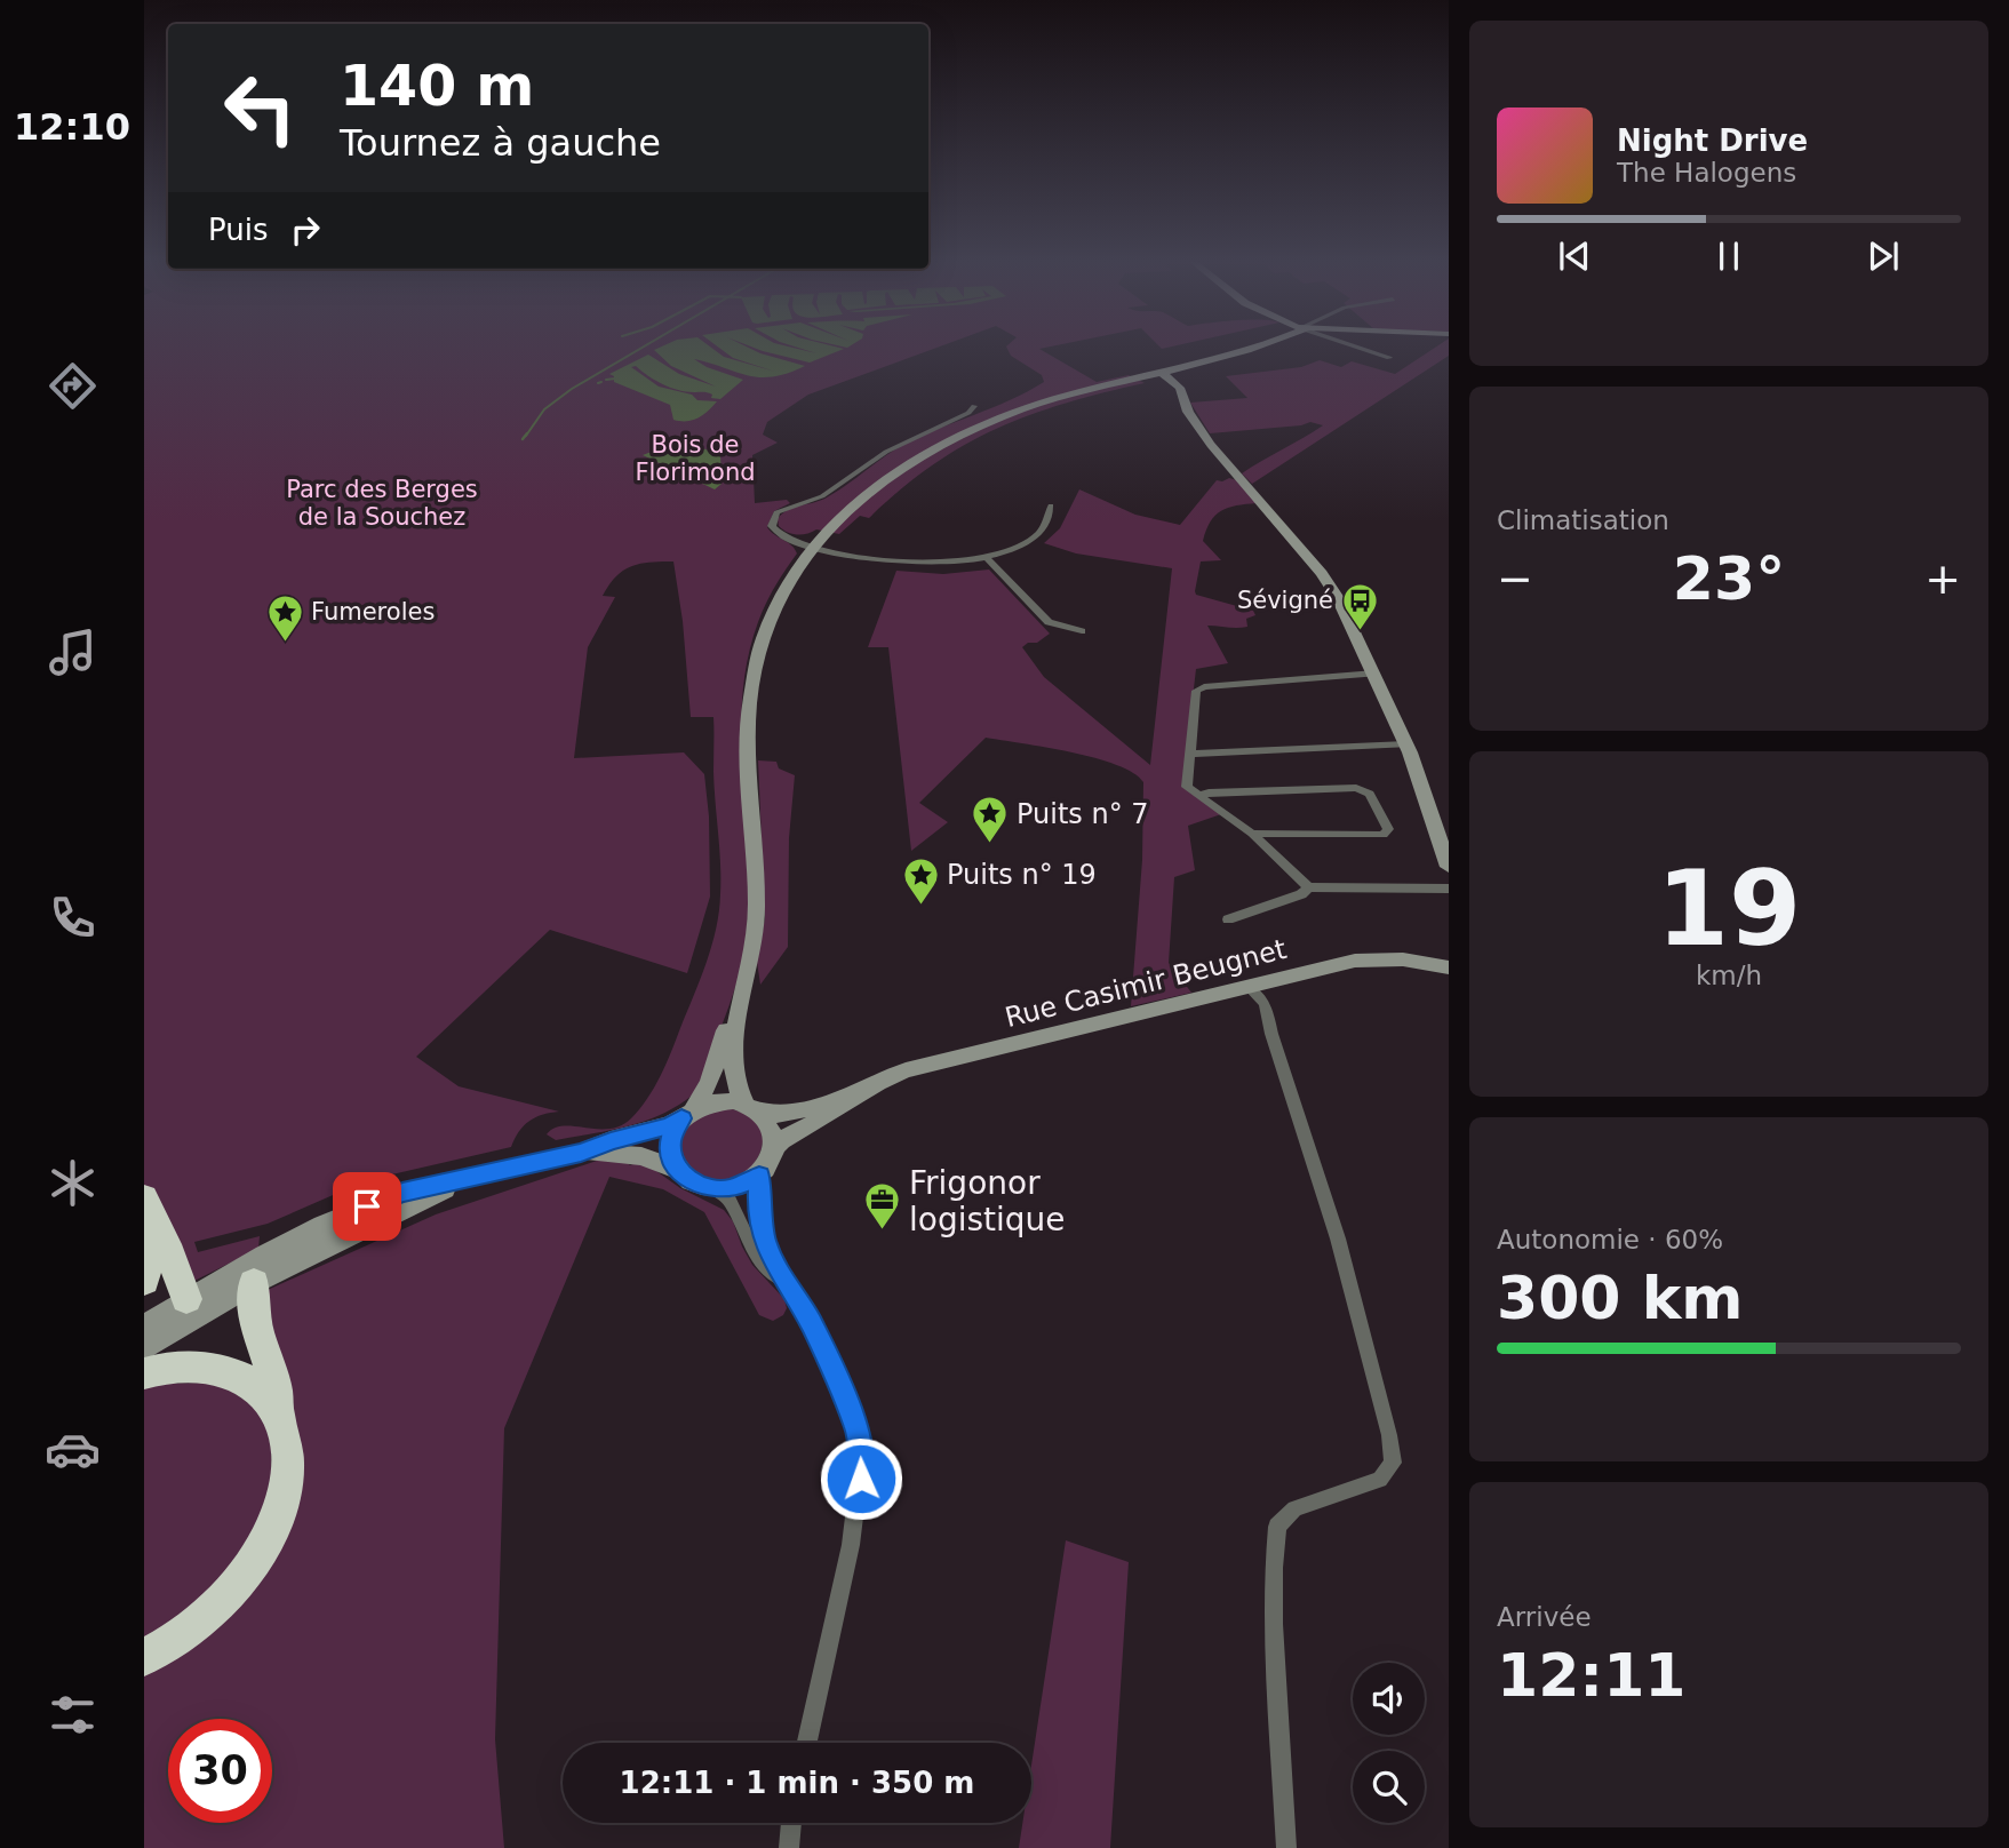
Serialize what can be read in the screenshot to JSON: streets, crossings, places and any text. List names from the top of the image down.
{
  "streets": {
    "main road": ["Rue Casimir Beugnet"]
  },
  "parks": ["Bois de Florimond", "Parc des Berges de la Souchez"],
  "places": {
    "bus stop": ["Sévigné"],
    "place": ["Fumeroles", "Puits n° 7", "Puits n° 19"],
    "office": ["Frigonor logistique"]
  },
  "page": {
    "tabs": "12:10",
    "turn": ["140 m", "Tournez à gauche"],
    "song": ["Night Drive", "The Halogens"],
    "then": "Puis",
    "tile": [
      "Climatisation",
      ["19", "km/h"],
      ["Autonomie · 60%", "300 km"],
      ["Arrivée", "12:11"]
    ],
    "heat": ["−", "23°", "+"],
    "limit": "30",
    "trip": "12:11 · 1 min · 350 m"
  }
}
